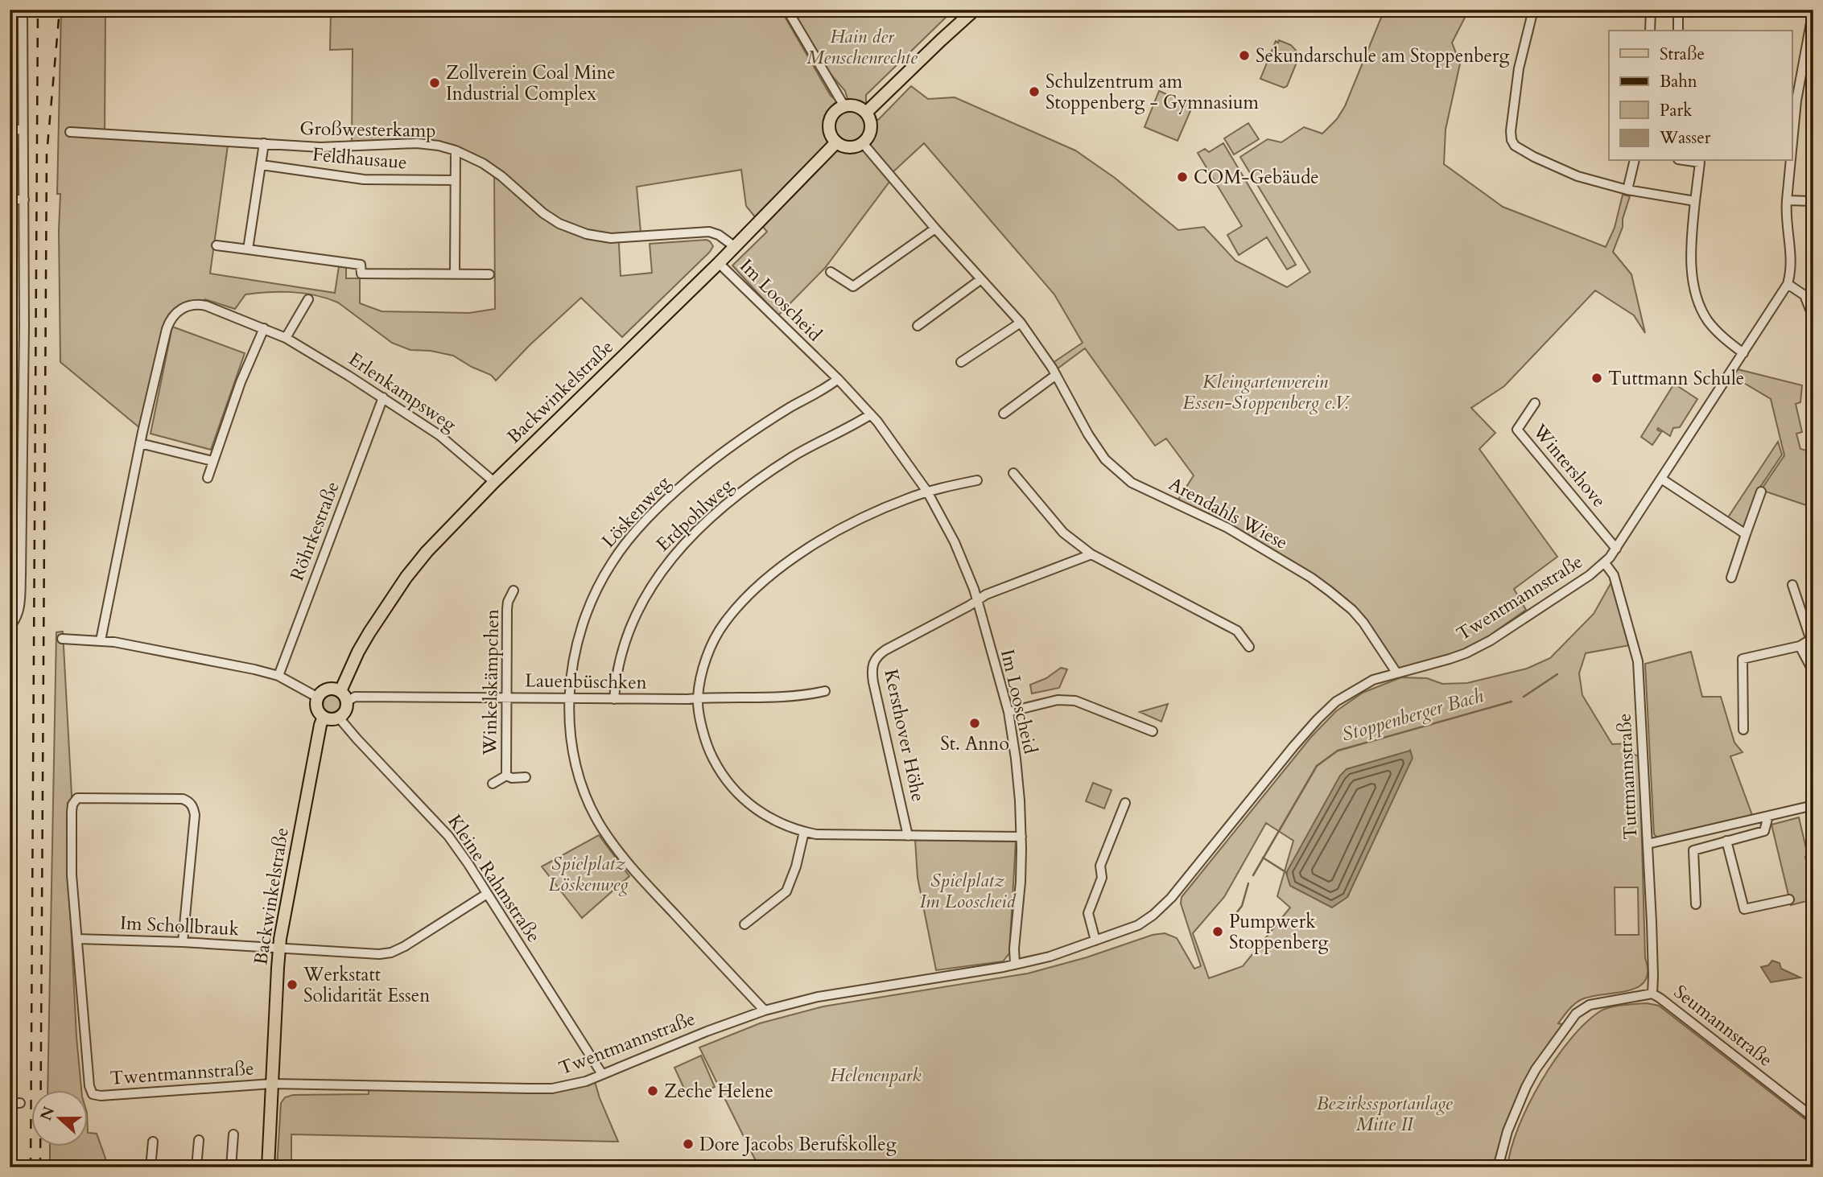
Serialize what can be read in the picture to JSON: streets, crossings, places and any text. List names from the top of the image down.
{
  "streets": {
    "main road": ["Backwinkelstraße"],
    "street": [
      "Großwesterkamp",
      "Feldhausaue",
      "Im Looscheid",
      "Erlenkampsweg",
      "Wintershove",
      "Löskenweg",
      "Arendahls Wiese",
      "Erdpohlweg",
      "Röhrkestraße",
      "Twentmannstraße",
      "Lauenbüschken",
      "Winkelskämpchen",
      "Kersthover Höhe",
      "Tuttmannstraße",
      "Kleine Rahmstraße",
      "Im Schollbrauk",
      "Seumannstraße"
    ]
  },
  "crossings": [
    ["Großwesterkamp", "Backwinkelstraße"],
    ["Im Looscheid", "Backwinkelstraße"],
    ["Im Looscheid", "Löskenweg"],
    ["Im Looscheid", "Erdpohlweg"],
    ["Im Looscheid", "Twentmannstraße"],
    ["Im Looscheid", "Kersthover Höhe"],
    ["Erlenkampsweg", "Backwinkelstraße"],
    ["Erlenkampsweg", "Röhrkestraße"],
    ["Backwinkelstraße", "Arendahls Wiese"],
    ["Backwinkelstraße", "Twentmannstraße"],
    ["Backwinkelstraße", "Lauenbüschken"],
    ["Backwinkelstraße", "Kleine Rahmstraße"],
    ["Backwinkelstraße", "Im Schollbrauk"],
    ["Wintershove", "Twentmannstraße"],
    ["Löskenweg", "Twentmannstraße"],
    ["Löskenweg", "Lauenbüschken"],
    ["Arendahls Wiese", "Twentmannstraße"],
    ["Erdpohlweg", "Lauenbüschken"],
    ["Twentmannstraße", "Tuttmannstraße"],
    ["Twentmannstraße", "Kleine Rahmstraße"],
    ["Twentmannstraße", "Im Schollbrauk"],
    ["Lauenbüschken", "Winkelskämpchen"],
    ["Lauenbüschken", "Kleine Rahmstraße"],
    ["Tuttmannstraße", "Seumannstraße"],
    ["Kleine Rahmstraße", "Im Schollbrauk"]
  ],
  "water": ["Stoppenberger Bach"],
  "parks": [
    "Hain der Menschenrechte",
    "Kleingartenverein Essen-Stoppenberg e.V.",
    "Spielplatz Löskenweg",
    "Spielplatz Im Looscheid",
    "Helenenpark",
    "Bezirkssportanlage Mitte II"
  ],
  "places": [
    "Sekundarschule am Stoppenberg",
    "Zollverein Coal Mine Industrial Complex",
    "Schulzentrum am Stoppenberg - Gymnasium",
    "COM-Gebäude",
    "Tuttmann Schule",
    "St. Anno",
    "Pumpwerk Stoppenberg",
    "Werkstatt Solidarität Essen",
    "Zeche Helene",
    "Dore Jacobs Berufskolleg"
  ],
  "legend": [
    "Straße",
    "Bahn",
    "Park",
    "Wasser"
  ],
  "north": "left"
}
